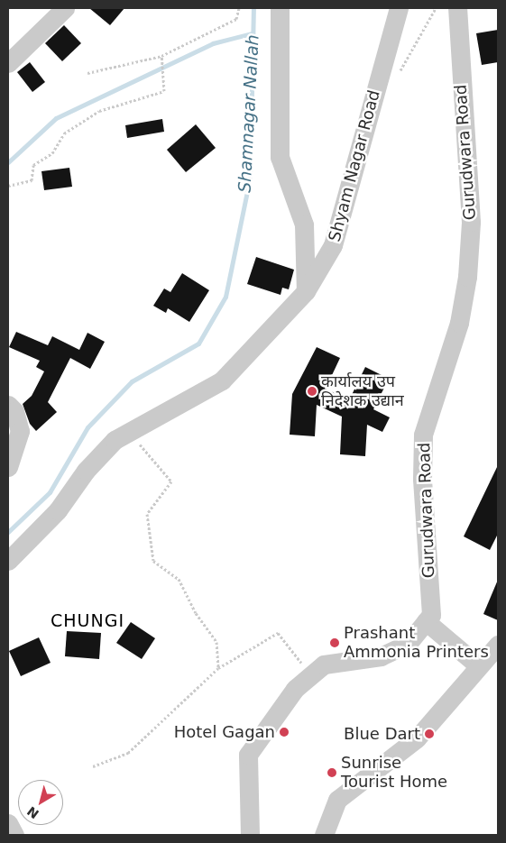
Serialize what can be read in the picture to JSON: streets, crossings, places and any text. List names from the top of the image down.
{
  "streets": {
    "street": ["Gurudwara Road", "Shyam Nagar Road"]
  },
  "districts": ["CHUNGI"],
  "water": ["Shamnagar Nallah"],
  "places": [
    "कार्यालय उप निदेशक उद्यान",
    "Prashant Ammonia Printers",
    "Hotel Gagan",
    "Blue Dart",
    "Sunrise Tourist Home"
  ],
  "north": "bottom left"
}
